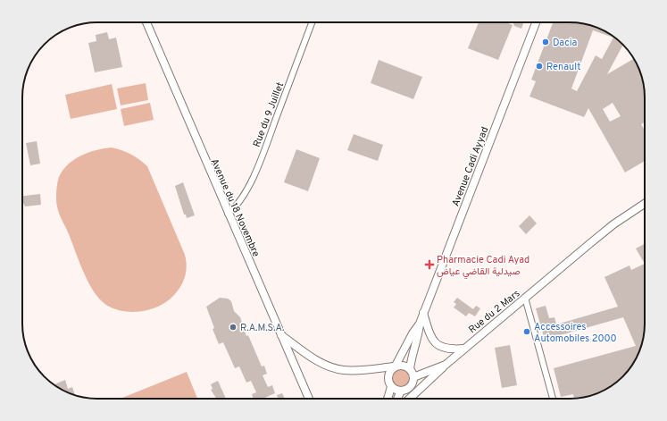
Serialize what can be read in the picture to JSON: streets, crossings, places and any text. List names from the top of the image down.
{
  "streets": {
    "main road": ["Avenue Cadi Ayyad", "Avenue du 18 Novembre", "Rue du 2 Mars"],
    "street": ["Rue du 9 Juillet"]
  },
  "crossings": [
    ["Rue du 9 Juillet", "Avenue du 18 Novembre"],
    ["Avenue Cadi Ayyad", "Rue du 2 Mars"]
  ],
  "places": {
    "other": [
      "Dacia",
      "Renault",
      "R.A.M.S.A.",
      "Accessoires Automobiles 2000"
    ],
    "health": ["Pharmacie Cadi Ayad صيدلية القاضي عياض"]
  }
}
